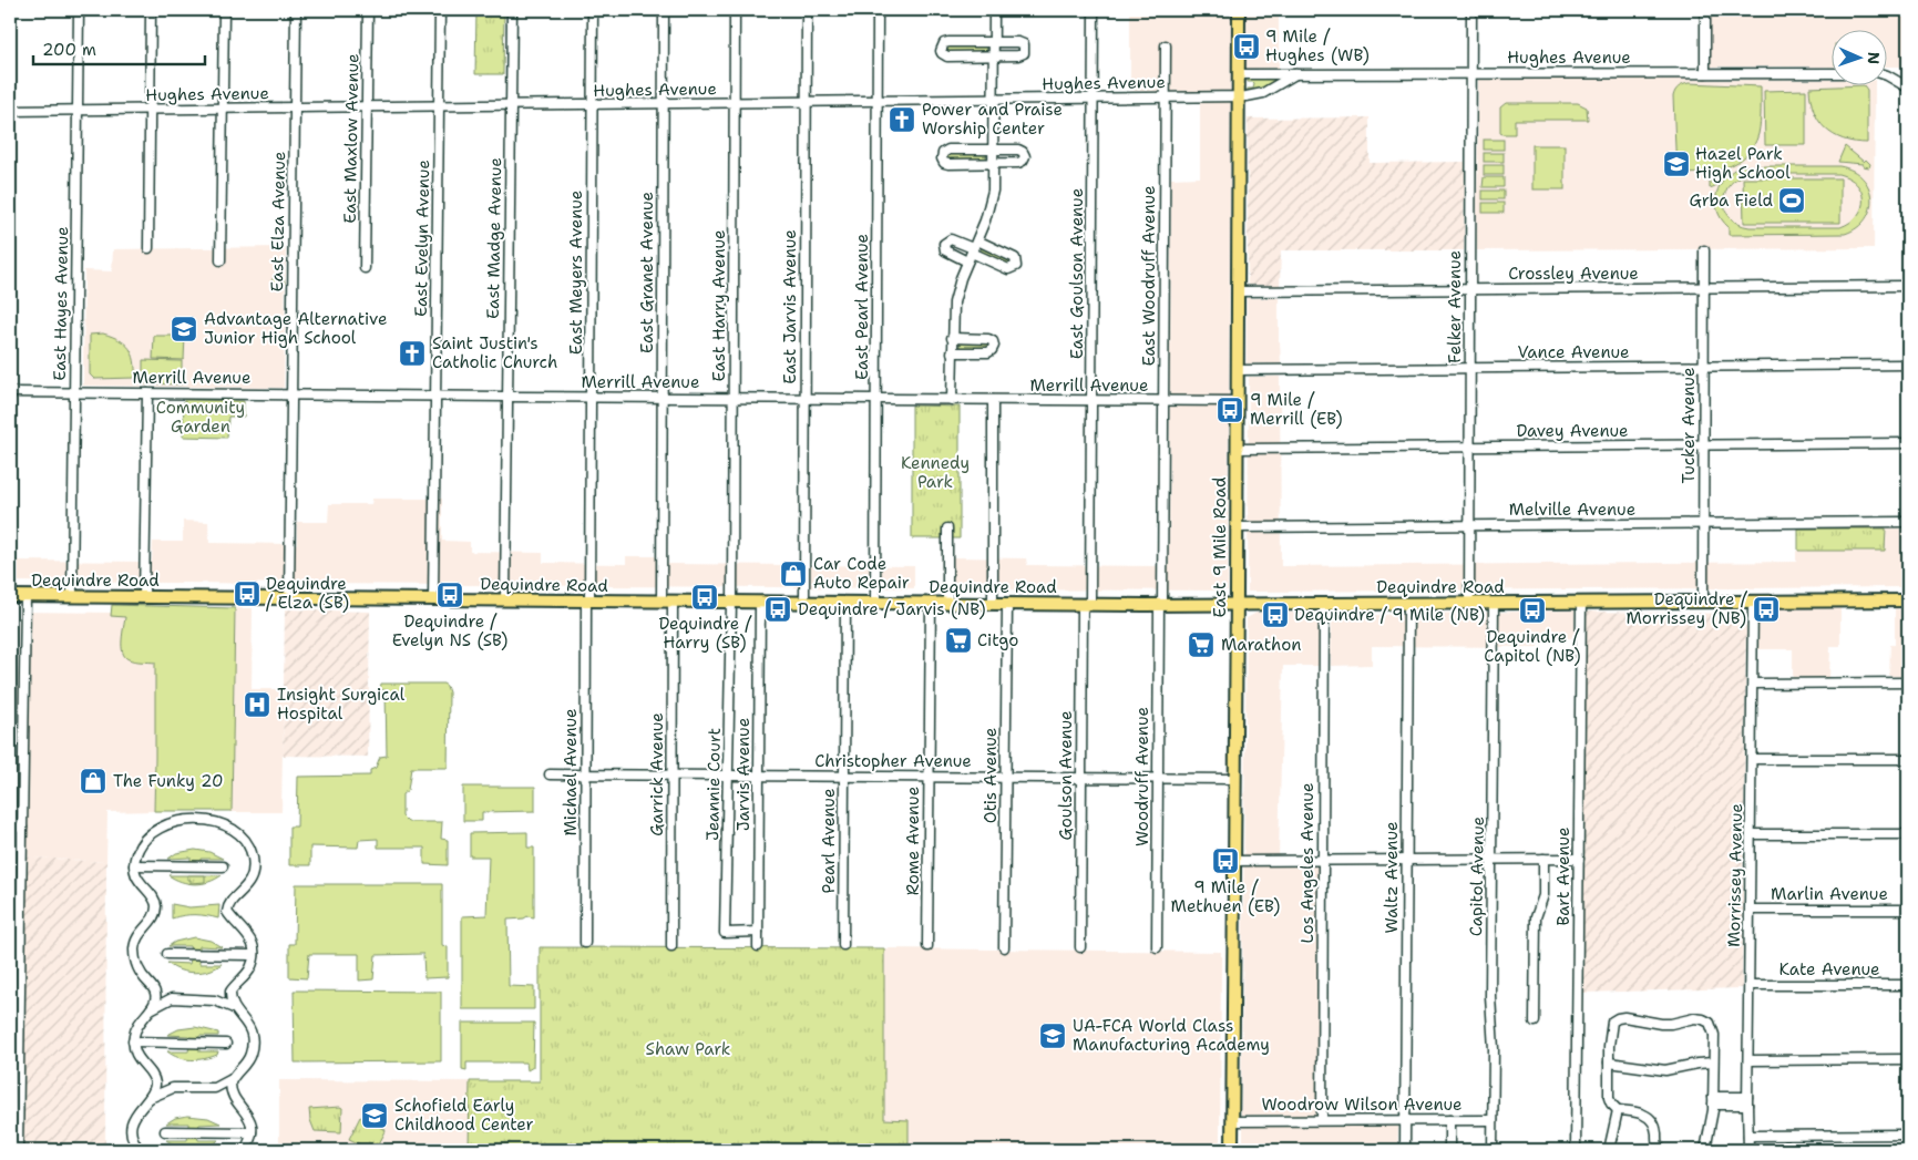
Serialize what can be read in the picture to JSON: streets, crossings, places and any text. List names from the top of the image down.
{
  "streets": {
    "main road": ["East 9 Mile Road", "Dequindre Road"],
    "street": [
      "Hughes Avenue",
      "East Maxlow Avenue",
      "East Elza Avenue",
      "East Evelyn Avenue",
      "East Madge Avenue",
      "East Meyers Avenue",
      "East Granet Avenue",
      "East Goulson Avenue",
      "Crossley Avenue",
      "East Woodruff Avenue",
      "East Hayes Avenue",
      "East Harry Avenue",
      "East Jarvis Avenue",
      "East Pearl Avenue",
      "Felker Avenue",
      "Vance Avenue",
      "Merrill Avenue",
      "Tucker Avenue",
      "Davey Avenue",
      "Melville Avenue",
      "Christopher Avenue",
      "Michael Avenue",
      "Garrick Avenue",
      "Jarvis Avenue",
      "Otis Avenue",
      "Goulson Avenue",
      "Woodruff Avenue",
      "Jeannie Court",
      "Pearl Avenue",
      "Rome Avenue",
      "Los Angeles Avenue",
      "Morrissey Avenue",
      "Capitol Avenue",
      "Bart Avenue",
      "Waltz Avenue",
      "Marlin Avenue",
      "Kate Avenue",
      "Woodrow Wilson Avenue"
    ]
  },
  "crossings": [
    ["Hughes Avenue", "East Maxlow Avenue"],
    ["Hughes Avenue", "East Elza Avenue"],
    ["Hughes Avenue", "East Evelyn Avenue"],
    ["Hughes Avenue", "East Madge Avenue"],
    ["Hughes Avenue", "East Meyers Avenue"],
    ["Hughes Avenue", "East Granet Avenue"],
    ["Hughes Avenue", "East Goulson Avenue"],
    ["Hughes Avenue", "East Woodruff Avenue"],
    ["Hughes Avenue", "East Hayes Avenue"],
    ["Hughes Avenue", "East Harry Avenue"],
    ["Hughes Avenue", "East Jarvis Avenue"],
    ["Hughes Avenue", "East Pearl Avenue"],
    ["Hughes Avenue", "Felker Avenue"],
    ["Hughes Avenue", "East 9 Mile Road"],
    ["East Elza Avenue", "Merrill Avenue"],
    ["East Elza Avenue", "Dequindre Road"],
    ["East Evelyn Avenue", "Merrill Avenue"],
    ["East Evelyn Avenue", "Dequindre Road"],
    ["East Madge Avenue", "Merrill Avenue"],
    ["East Madge Avenue", "Dequindre Road"],
    ["East Meyers Avenue", "Merrill Avenue"],
    ["East Meyers Avenue", "Dequindre Road"],
    ["East Meyers Avenue", "Michael Avenue"],
    ["East Granet Avenue", "Merrill Avenue"],
    ["East Granet Avenue", "Dequindre Road"],
    ["East Granet Avenue", "Garrick Avenue"],
    ["East Goulson Avenue", "Merrill Avenue"],
    ["East Goulson Avenue", "Dequindre Road"],
    ["East Goulson Avenue", "Goulson Avenue"],
    ["Crossley Avenue", "Felker Avenue"],
    ["Crossley Avenue", "Tucker Avenue"],
    ["Crossley Avenue", "East 9 Mile Road"],
    ["East Woodruff Avenue", "Merrill Avenue"],
    ["East Woodruff Avenue", "Dequindre Road"],
    ["East Woodruff Avenue", "Woodruff Avenue"],
    ["East Hayes Avenue", "Merrill Avenue"],
    ["East Hayes Avenue", "Dequindre Road"],
    ["East Harry Avenue", "Merrill Avenue"],
    ["East Harry Avenue", "Dequindre Road"],
    ["East Harry Avenue", "Jeannie Court"],
    ["East Jarvis Avenue", "Merrill Avenue"],
    ["East Jarvis Avenue", "Dequindre Road"],
    ["East Pearl Avenue", "Merrill Avenue"],
    ["East Pearl Avenue", "Dequindre Road"],
    ["Felker Avenue", "Vance Avenue"],
    ["Felker Avenue", "Davey Avenue"],
    ["Felker Avenue", "Melville Avenue"],
    ["Felker Avenue", "Dequindre Road"],
    ["Vance Avenue", "Tucker Avenue"],
    ["Vance Avenue", "East 9 Mile Road"],
    ["Merrill Avenue", "East 9 Mile Road"],
    ["Tucker Avenue", "Davey Avenue"],
    ["Tucker Avenue", "Melville Avenue"],
    ["Tucker Avenue", "Dequindre Road"],
    ["Davey Avenue", "East 9 Mile Road"],
    ["Melville Avenue", "East 9 Mile Road"],
    ["East 9 Mile Road", "Dequindre Road"],
    ["East 9 Mile Road", "Christopher Avenue"],
    ["East 9 Mile Road", "Woodrow Wilson Avenue"],
    ["Dequindre Road", "Michael Avenue"],
    ["Dequindre Road", "Garrick Avenue"],
    ["Dequindre Road", "Jarvis Avenue"],
    ["Dequindre Road", "Otis Avenue"],
    ["Dequindre Road", "Goulson Avenue"],
    ["Dequindre Road", "Woodruff Avenue"],
    ["Dequindre Road", "Jeannie Court"],
    ["Dequindre Road", "Pearl Avenue"],
    ["Dequindre Road", "Rome Avenue"],
    ["Dequindre Road", "Los Angeles Avenue"],
    ["Dequindre Road", "Morrissey Avenue"],
    ["Dequindre Road", "Capitol Avenue"],
    ["Dequindre Road", "Bart Avenue"],
    ["Dequindre Road", "Waltz Avenue"],
    ["Christopher Avenue", "Michael Avenue"],
    ["Christopher Avenue", "Garrick Avenue"],
    ["Christopher Avenue", "Jarvis Avenue"],
    ["Christopher Avenue", "Otis Avenue"],
    ["Christopher Avenue", "Goulson Avenue"],
    ["Christopher Avenue", "Woodruff Avenue"],
    ["Christopher Avenue", "Jeannie Court"],
    ["Christopher Avenue", "Pearl Avenue"],
    ["Christopher Avenue", "Rome Avenue"],
    ["Jarvis Avenue", "Jeannie Court"],
    ["Los Angeles Avenue", "Woodrow Wilson Avenue"],
    ["Morrissey Avenue", "Marlin Avenue"],
    ["Morrissey Avenue", "Kate Avenue"],
    ["Capitol Avenue", "Woodrow Wilson Avenue"],
    ["Waltz Avenue", "Woodrow Wilson Avenue"]
  ],
  "parks": ["Community Garden", "Kennedy Park", "Shaw Park"],
  "places": {
    "bus stop": [
      "9 Mile / Hughes (WB)",
      "9 Mile / Merrill (EB)",
      "Dequindre / Elza (SB)",
      "Dequindre / Evelyn NS (SB)",
      "Dequindre / Harry (SB)",
      "Dequindre / Jarvis (NB)",
      "Dequindre / Morrissey (NB)",
      "Dequindre / Capitol (NB)",
      "Dequindre / 9 Mile (NB)",
      "9 Mile / Methuen (EB)"
    ],
    "church": ["Power and Praise Worship Center", "Saint Justin's Catholic Church"],
    "school or university": [
      "Hazel Park High School",
      "Advantage Alternative Junior High School",
      "UA-FCA World Class Manufacturing Academy",
      "Schofield Early Childhood Center"
    ],
    "sports": ["Grba Field"],
    "shop": ["Car Code Auto Repair", "The Funky 20"],
    "supermarket": ["Citgo", "Marathon"],
    "hospital": ["Insight Surgical Hospital"]
  },
  "scale_bar": "200 m",
  "north": "right"
}
